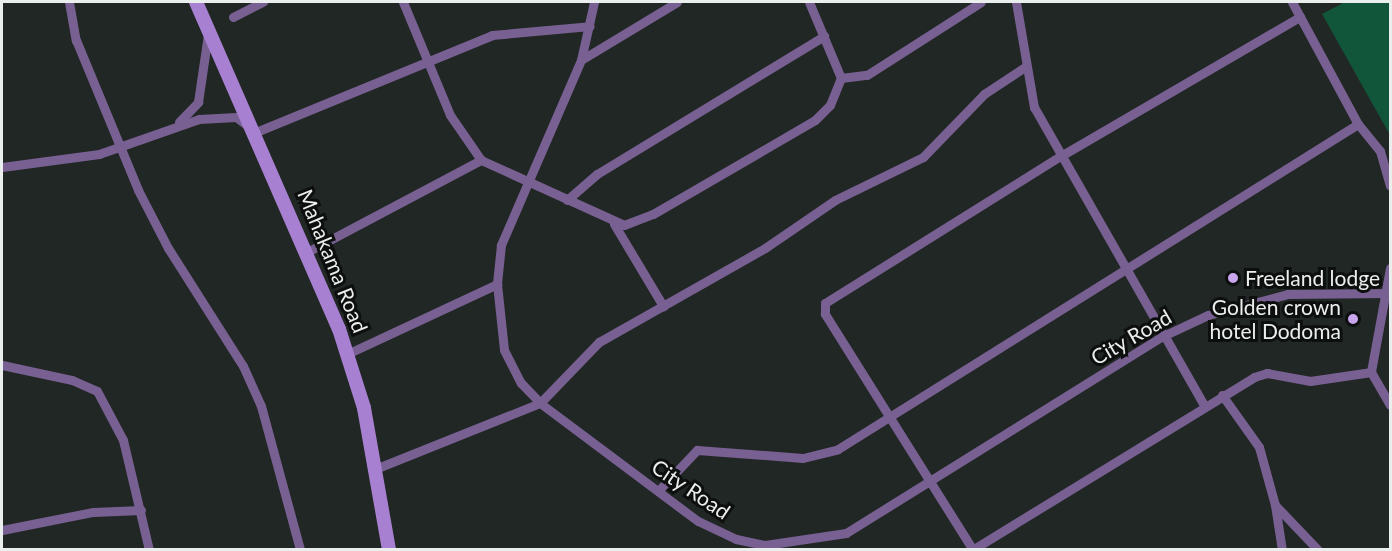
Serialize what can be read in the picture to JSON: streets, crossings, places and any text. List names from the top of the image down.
{
  "streets": {
    "street": ["Mahakama Road", "City Road"]
  },
  "places": ["Freeland lodge", "Golden crown hotel Dodoma"]
}
